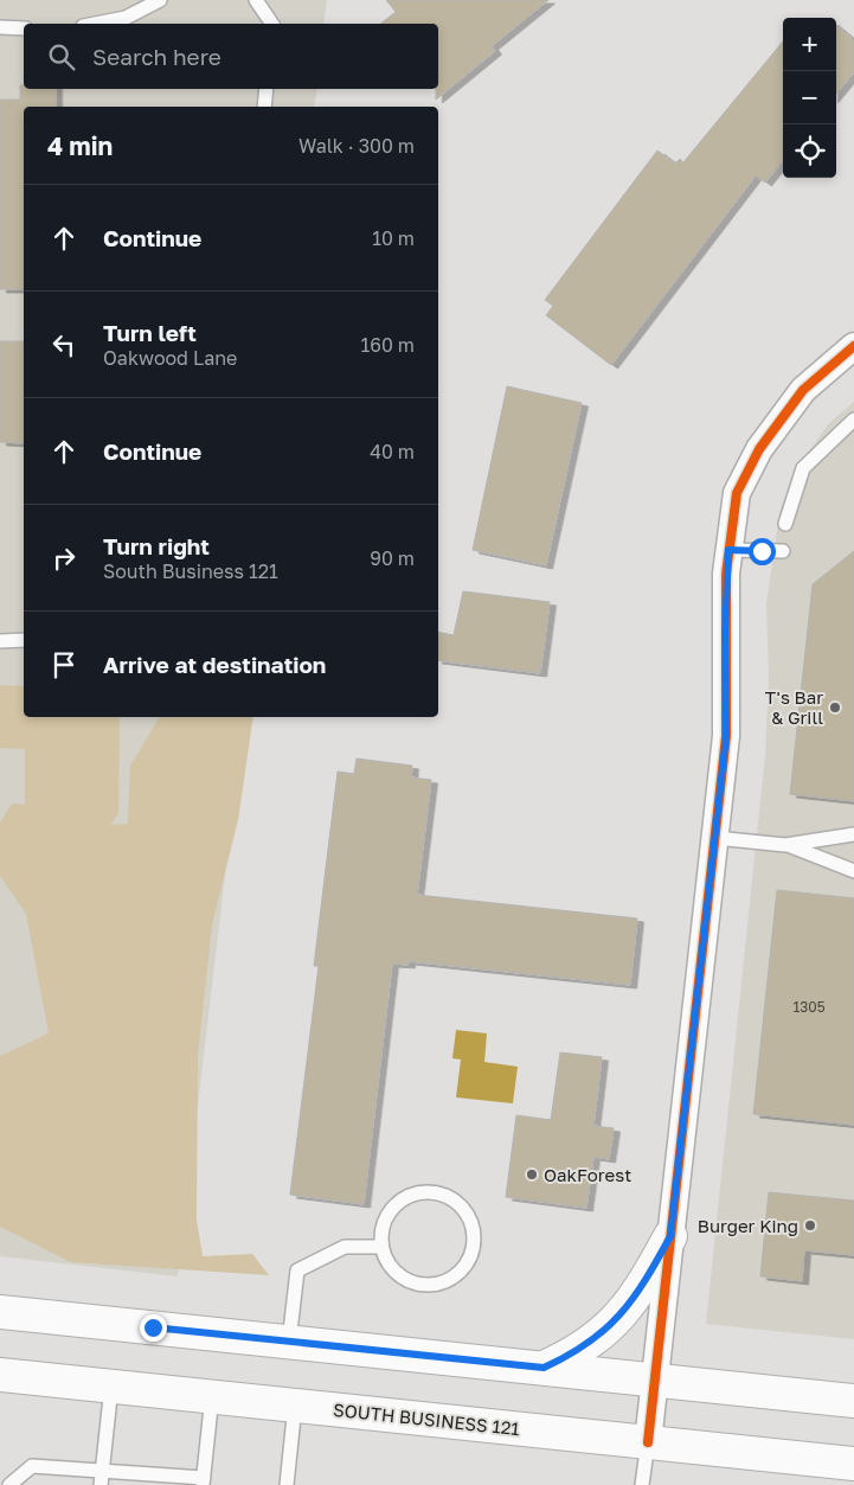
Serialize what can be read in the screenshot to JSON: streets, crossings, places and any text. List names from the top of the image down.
{
  "streets": {
    "main road": ["SOUTH BUSINESS 121"]
  },
  "places": ["T's Bar & Grill", "OakForest", "Burger King"],
  "house_numbers": ["1305"],
  "page": {
    "map_buttons": ["+", "−"],
    "search": "Search here",
    "heading": ["4 min", "Walk · 300 m"],
    "list": [
      ["Continue", "10 m"],
      ["Turn left", "Oakwood Lane", "160 m"],
      ["Continue", "40 m"],
      ["Turn right", "South Business 121", "90 m"],
      "Arrive at destination"
    ]
  }
}
